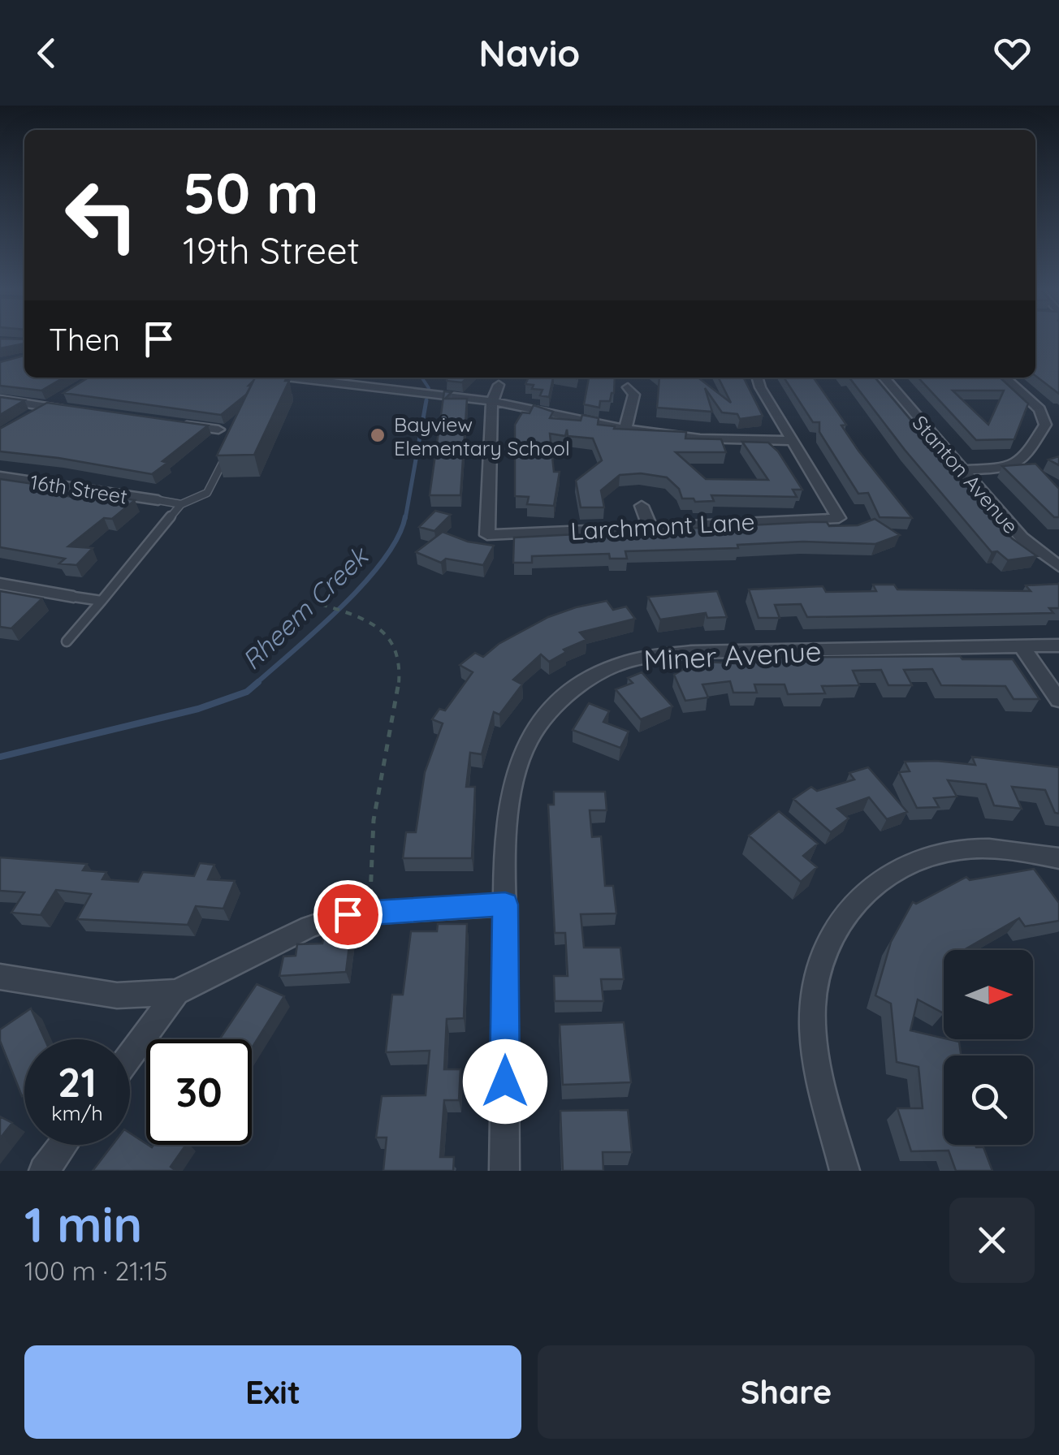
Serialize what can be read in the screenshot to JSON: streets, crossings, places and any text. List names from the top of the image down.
{
  "streets": {
    "street": [
      "Stanton Avenue",
      "16th Street",
      "Larchmont Lane",
      "Miner Avenue"
    ]
  },
  "water": ["Rheem Creek"],
  "places": ["Bayview Elementary School"],
  "north": "right",
  "page": {
    "header": "Navio",
    "turn": ["50 m", "19th Street"],
    "then": "Then",
    "speed": "21 km/h",
    "limit": "30",
    "heading": ["1 min", "100 m · 21:15"],
    "buttons": ["Exit", "Share"]
  }
}
